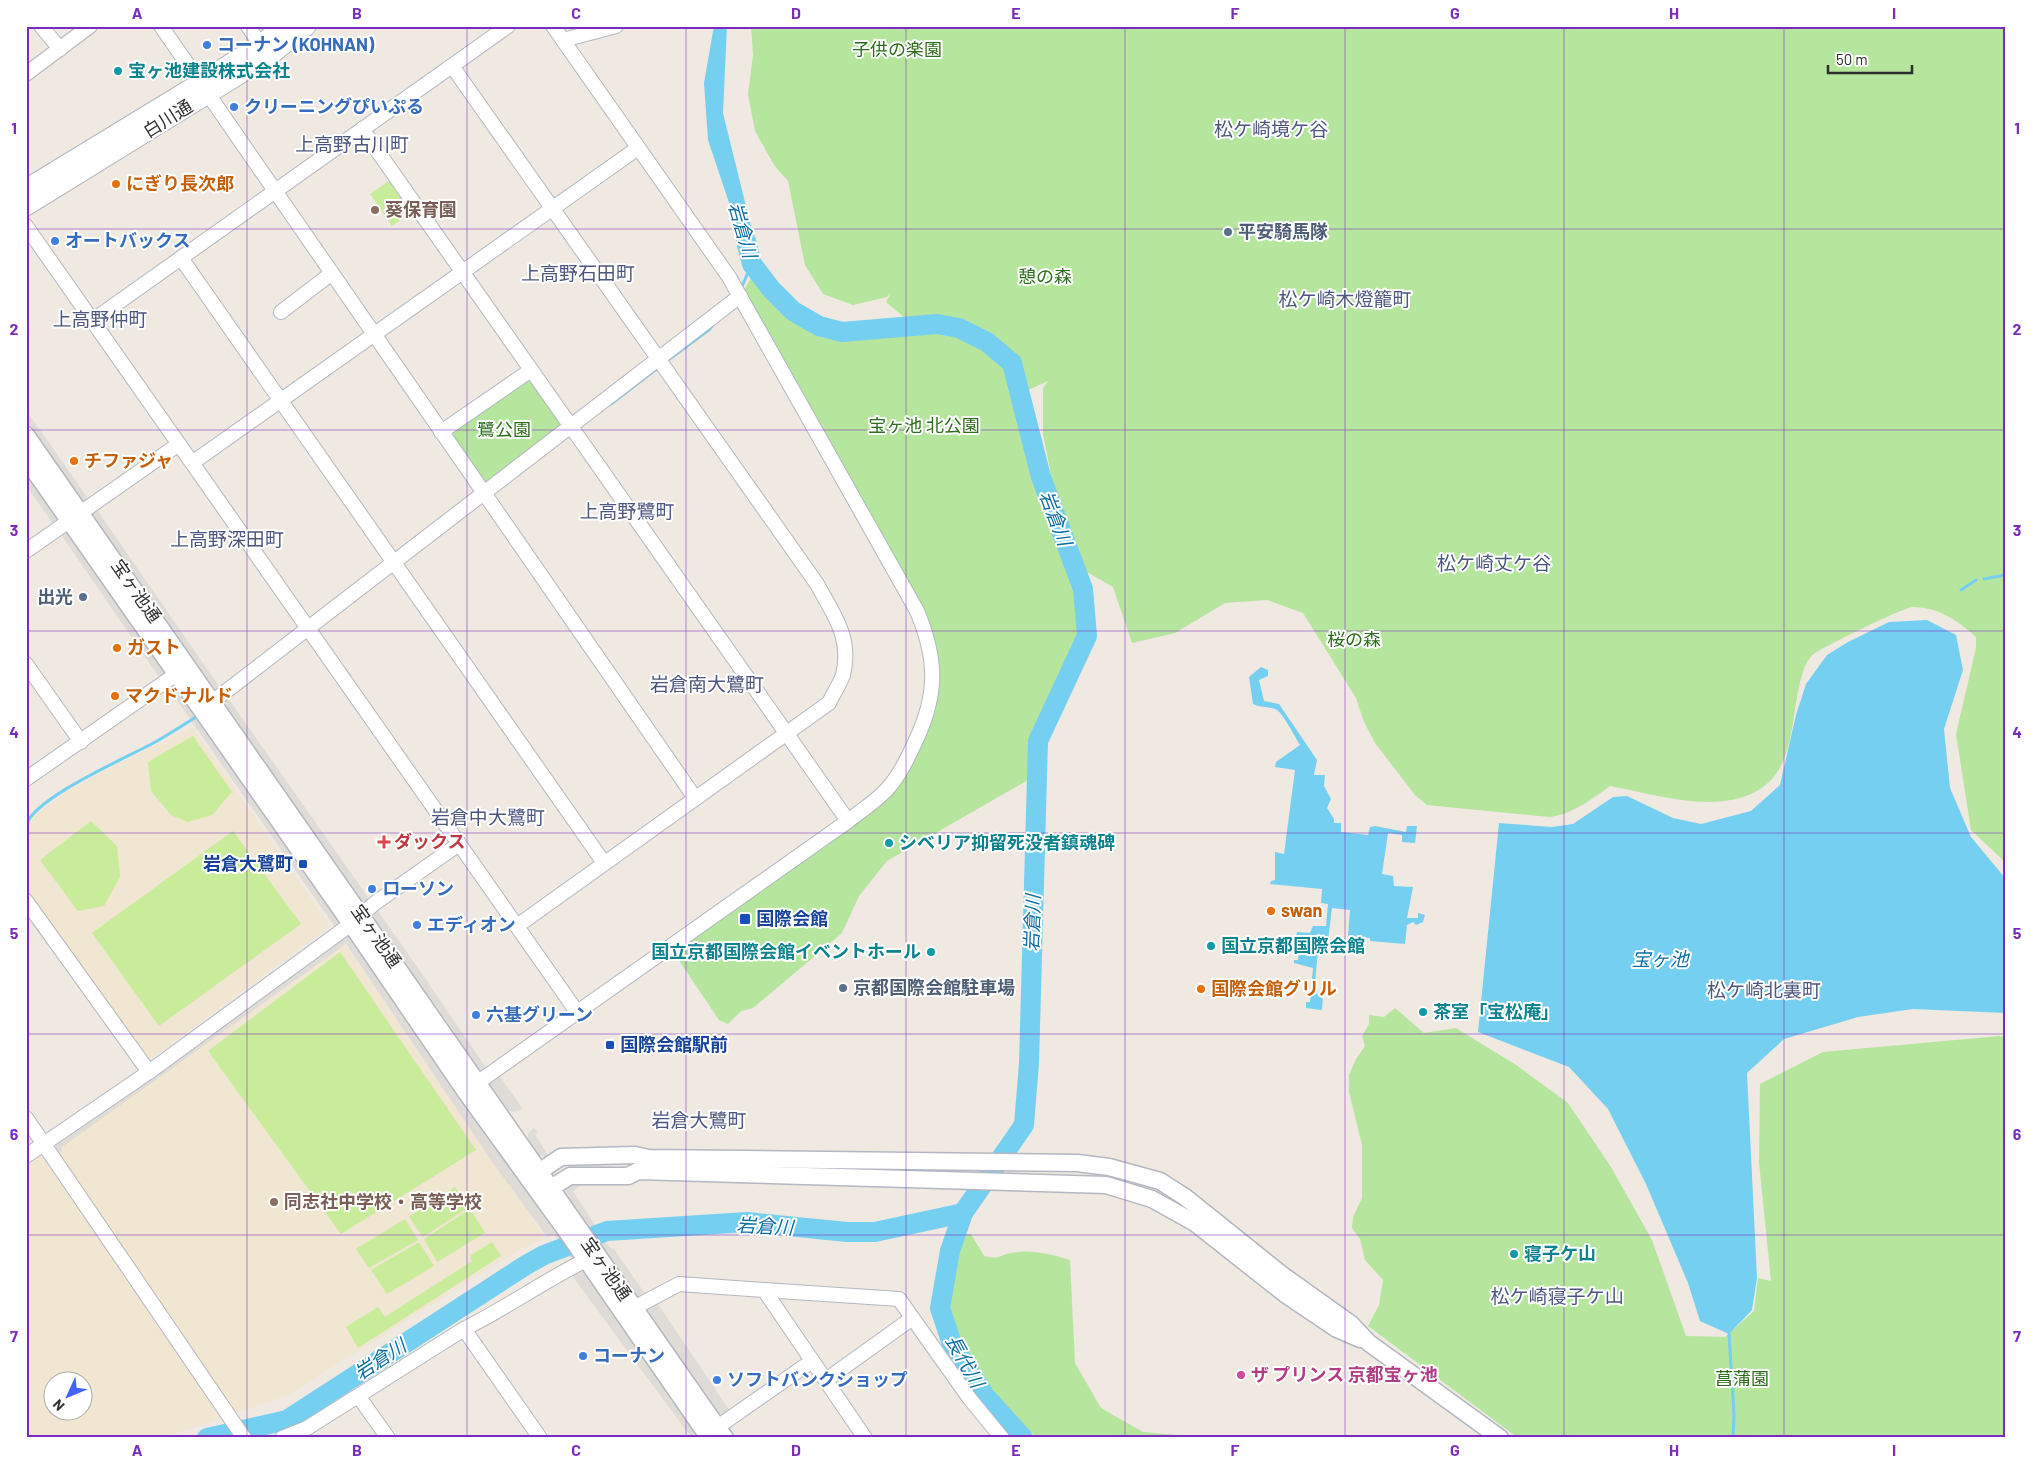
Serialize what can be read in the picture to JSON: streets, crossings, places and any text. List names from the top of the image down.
{
  "streets": {
    "main road": ["白川通"],
    "street": ["宝ヶ池通"]
  },
  "districts": [
    "松ケ崎境ケ谷",
    "上高野古川町",
    "上高野石田町",
    "松ケ崎木燈籠町",
    "上高野仲町",
    "上高野鷺町",
    "上高野深田町",
    "松ケ崎丈ケ谷",
    "岩倉南大鷺町",
    "岩倉中大鷺町",
    "松ケ崎北裏町",
    "岩倉大鷺町",
    "松ケ崎寝子ケ山"
  ],
  "water": ["岩倉川", "宝ヶ池", "長代川"],
  "parks": [
    "子供の楽園",
    "憩の森",
    "宝ヶ池 北公園",
    "鷺公園",
    "桜の森",
    "菖蒲園"
  ],
  "places": {
    "other": [
      "コーナン (KOHNAN)",
      "宝ヶ池建設株式会社",
      "クリーニングぴいぷる",
      "にぎり長次郎",
      "葵保育園",
      "平安騎馬隊",
      "オートバックス",
      "チファジャ",
      "出光",
      "ガスト",
      "マクドナルド",
      "シベリア抑留死没者鎮魂碑",
      "ローソン",
      "swan",
      "エディオン",
      "国立京都国際会館",
      "国立京都国際会館イベントホール",
      "京都国際会館駐車場",
      "国際会館グリル",
      "茶室「宝松庵」",
      "六基グリーン",
      "同志社中学校・高等学校",
      "寝子ケ山",
      "コーナン",
      "ザ プリンス 京都宝ヶ池",
      "ソフトバンクショップ"
    ],
    "health": ["ダックス"],
    "transit": ["岩倉大鷺町", "国際会館", "国際会館駅前"]
  },
  "scale_bar": "50 m",
  "north": "bottom left",
  "grid": {
    "columns": [
      "A",
      "B",
      "C",
      "D",
      "E",
      "F",
      "G",
      "H",
      "I"
    ],
    "rows": [
      "1",
      "2",
      "3",
      "4",
      "5",
      "6",
      "7"
    ]
  }
}
